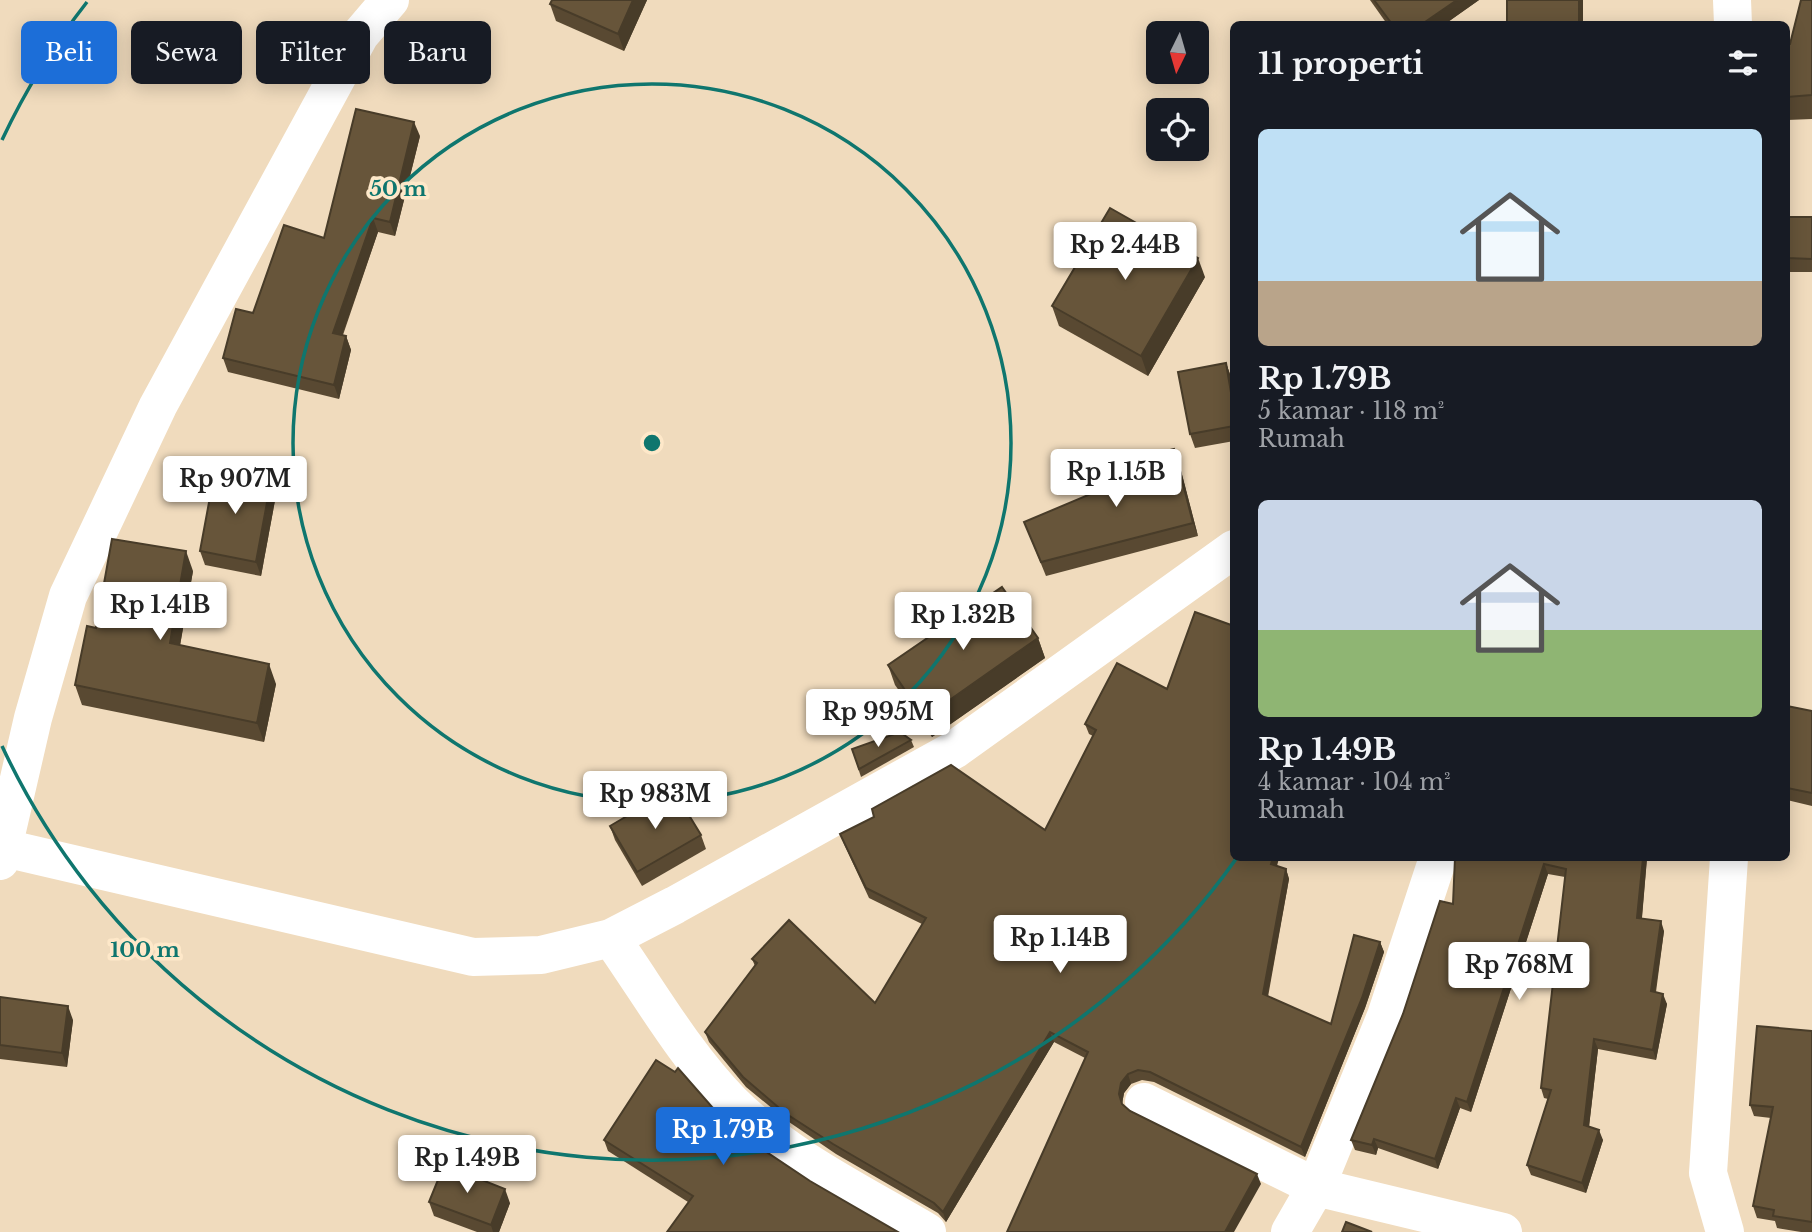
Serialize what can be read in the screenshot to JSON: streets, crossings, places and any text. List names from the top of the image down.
{
  "north": "bottom",
  "page": {
    "chip": [
      "Beli",
      "Sewa",
      "Filter",
      "Baru"
    ],
    "heading": "11 properti",
    "list": [
      {
        "name": "Rp 1.79B",
        "note": "5 kamar · 118 m² · Rumah"
      },
      {
        "name": "Rp 1.49B",
        "note": "4 kamar · 104 m² · Rumah"
      }
    ],
    "price": [
      "Rp 2.44B",
      "Rp 1.15B",
      "Rp 907M",
      "Rp 1.41B",
      "Rp 1.32B",
      "Rp 995M",
      "Rp 983M",
      "Rp 1.14B",
      "Rp 768M",
      "Rp 1.79B",
      "Rp 1.49B"
    ]
  },
  "rings": ["50 m", "100 m"]
}
